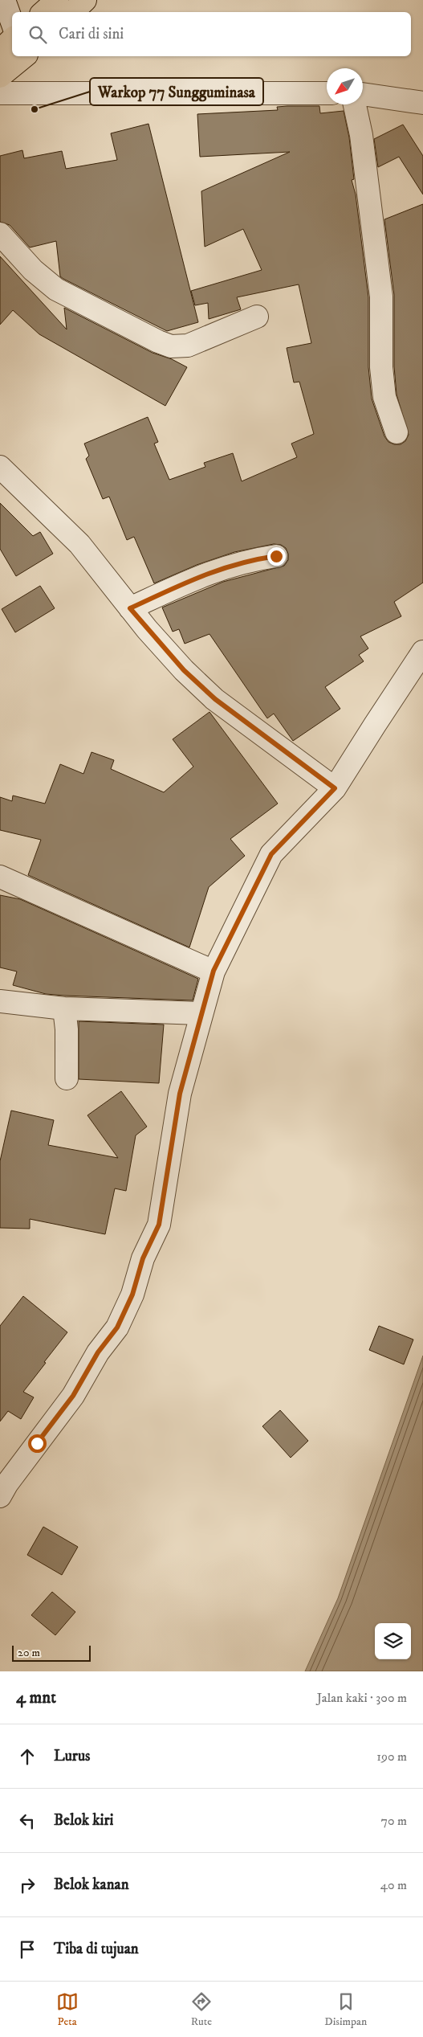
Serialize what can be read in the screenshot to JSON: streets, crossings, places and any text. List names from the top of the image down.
{
  "places": ["Warkop 77 Sungguminasa"],
  "scale_bar": "20 m",
  "north": "bottom left",
  "page": {
    "search": "Cari di sini",
    "scale": "20 m",
    "heading": ["4 mnt", "Jalan kaki · 300 m"],
    "list": [
      ["Lurus", "190 m"],
      ["Belok kiri", "70 m"],
      ["Belok kanan", "40 m"],
      "Tiba di tujuan"
    ],
    "nav": ["Peta", "Rute", "Disimpan"]
  }
}
